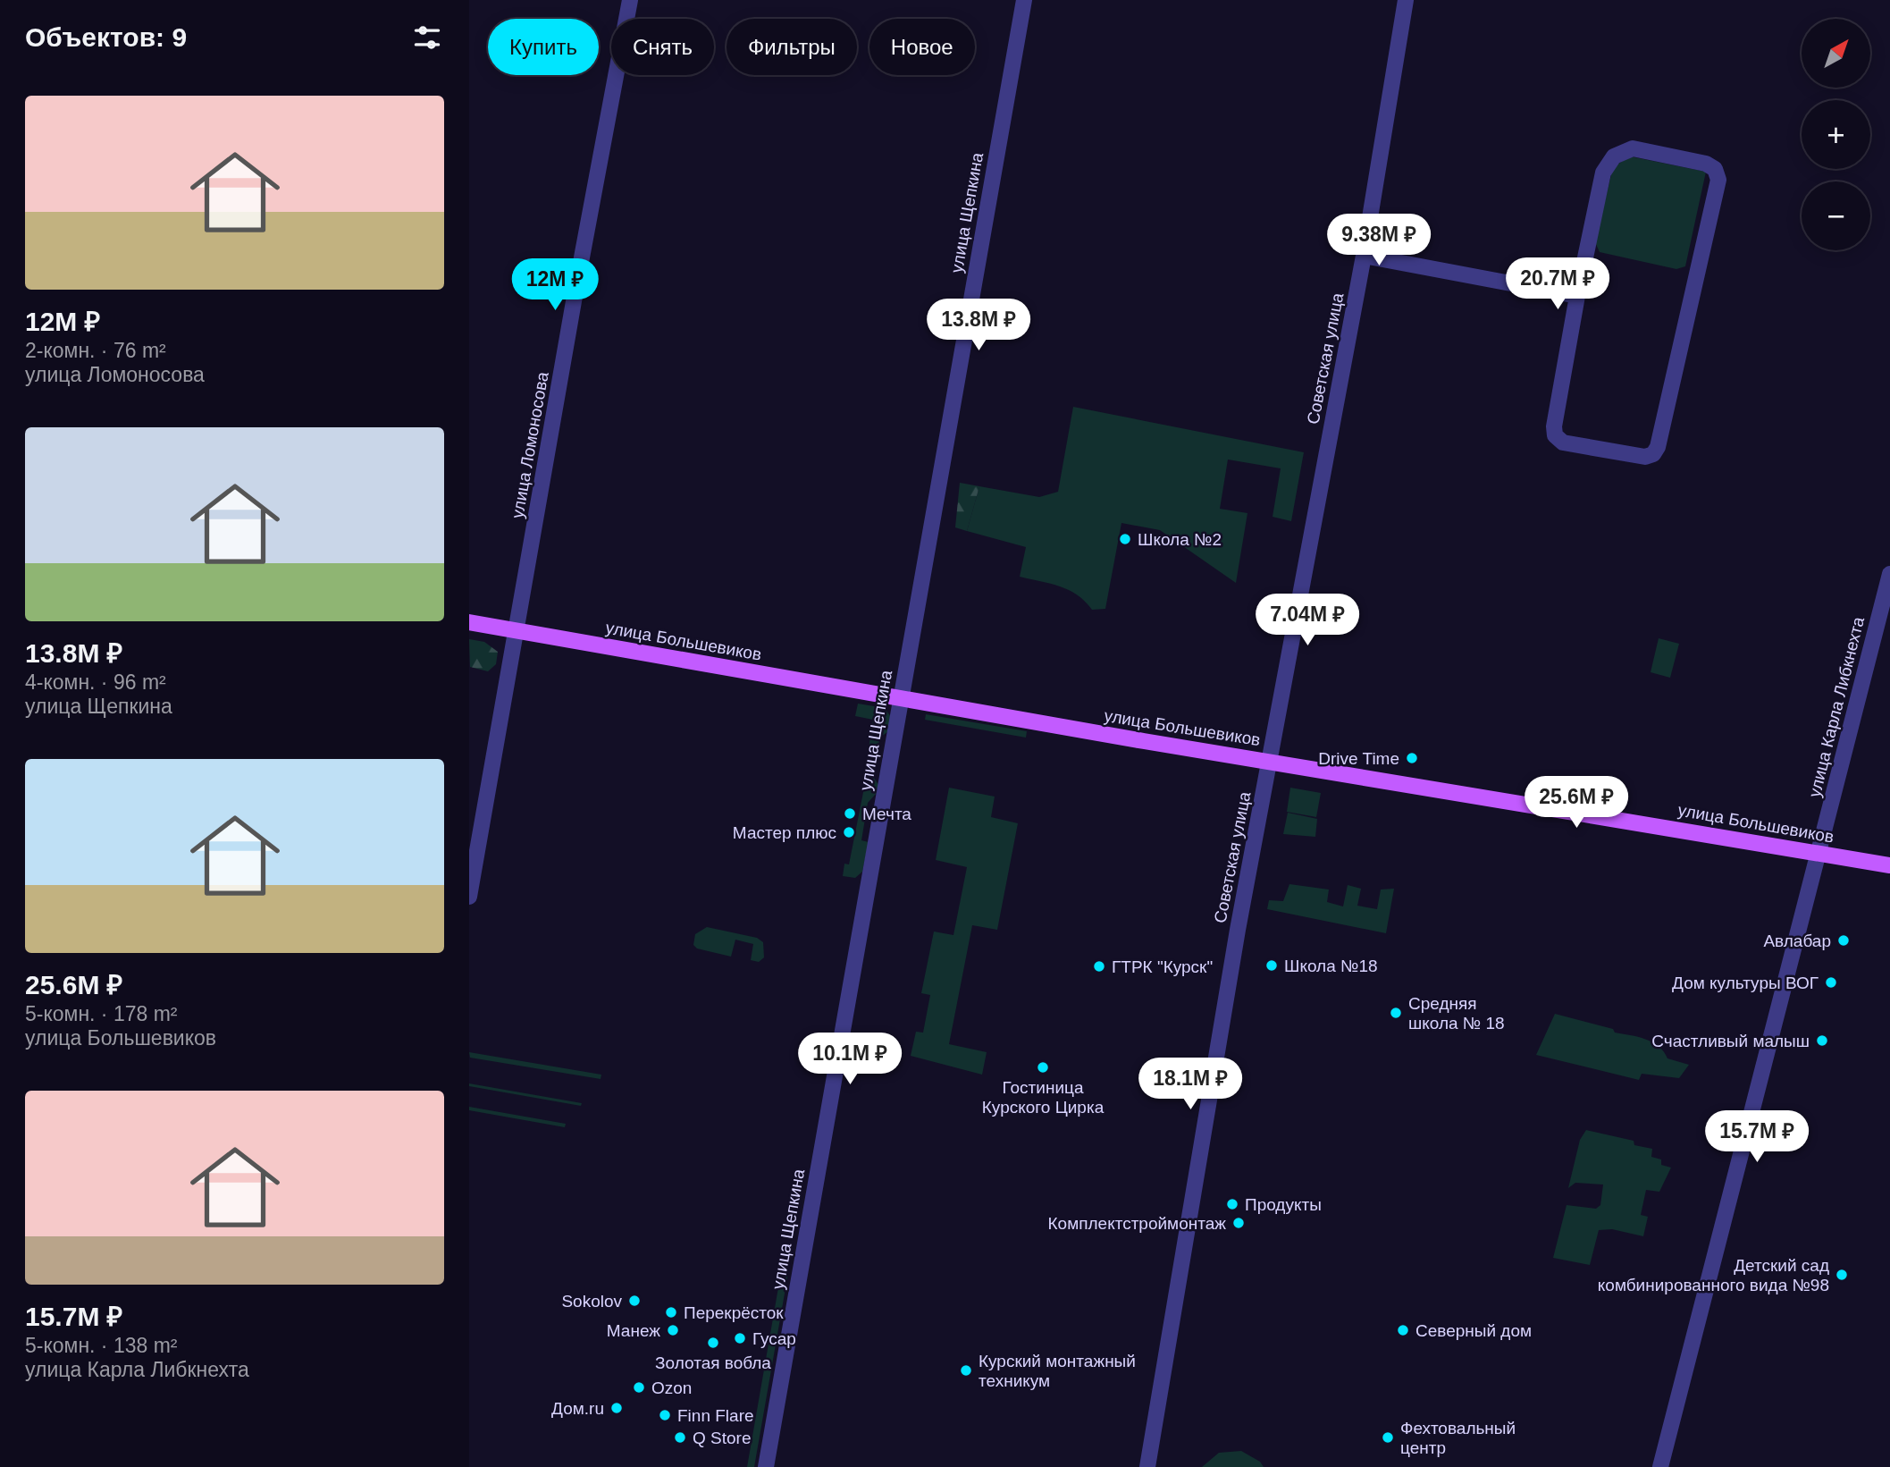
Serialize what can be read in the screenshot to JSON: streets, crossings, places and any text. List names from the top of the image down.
{
  "streets": {
    "main road": ["улица Большевиков"],
    "street": [
      "улица Щепкина",
      "Советская улица",
      "улица Ломоносова",
      "улица Карла Либкнехта"
    ]
  },
  "crossings": [
    ["улица Щепкина", "улица Большевиков"],
    ["Советская улица", "улица Большевиков"],
    ["улица Ломоносова", "улица Большевиков"],
    ["улица Большевиков", "улица Карла Либкнехта"]
  ],
  "places": [
    "Школа №2",
    "Drive Time",
    "Мечта",
    "Мастер плюс",
    "Авлабар",
    "Школа №18",
    "ГТРК \"Курск\"",
    "Дом культуры ВОГ",
    "Средняя школа № 18",
    "Счастливый малыш",
    "Гостиница Курского Цирка",
    "Продукты",
    "Комплектстроймонтаж",
    "Детский сад комбинированного вида №98",
    "Sokolov",
    "Перекрёсток",
    "Манеж",
    "Северный дом",
    "Гусар",
    "Золотая вобла",
    "Курский монтажный техникум",
    "Ozon",
    "Дом.ru",
    "Finn Flare",
    "Q Store",
    "Фехтовальный центр"
  ],
  "north": "top right",
  "page": {
    "heading": "Объектов: 9",
    "map_buttons": ["+", "−"],
    "chip": [
      "Купить",
      "Снять",
      "Фильтры",
      "Новое"
    ],
    "list": [
      {
        "name": "12M ₽",
        "note": "2-комн. · 76 m² · улица Ломоносова"
      },
      {
        "name": "13.8M ₽",
        "note": "4-комн. · 96 m² · улица Щепкина"
      },
      {
        "name": "25.6M ₽",
        "note": "5-комн. · 178 m² · улица Большевиков"
      },
      {
        "name": "15.7M ₽",
        "note": "5-комн. · 138 m² · улица Карла Либкнехта"
      }
    ],
    "price": [
      "9.38M ₽",
      "20.7M ₽",
      "12M ₽",
      "13.8M ₽",
      "7.04M ₽",
      "25.6M ₽",
      "10.1M ₽",
      "18.1M ₽",
      "15.7M ₽"
    ]
  }
}
